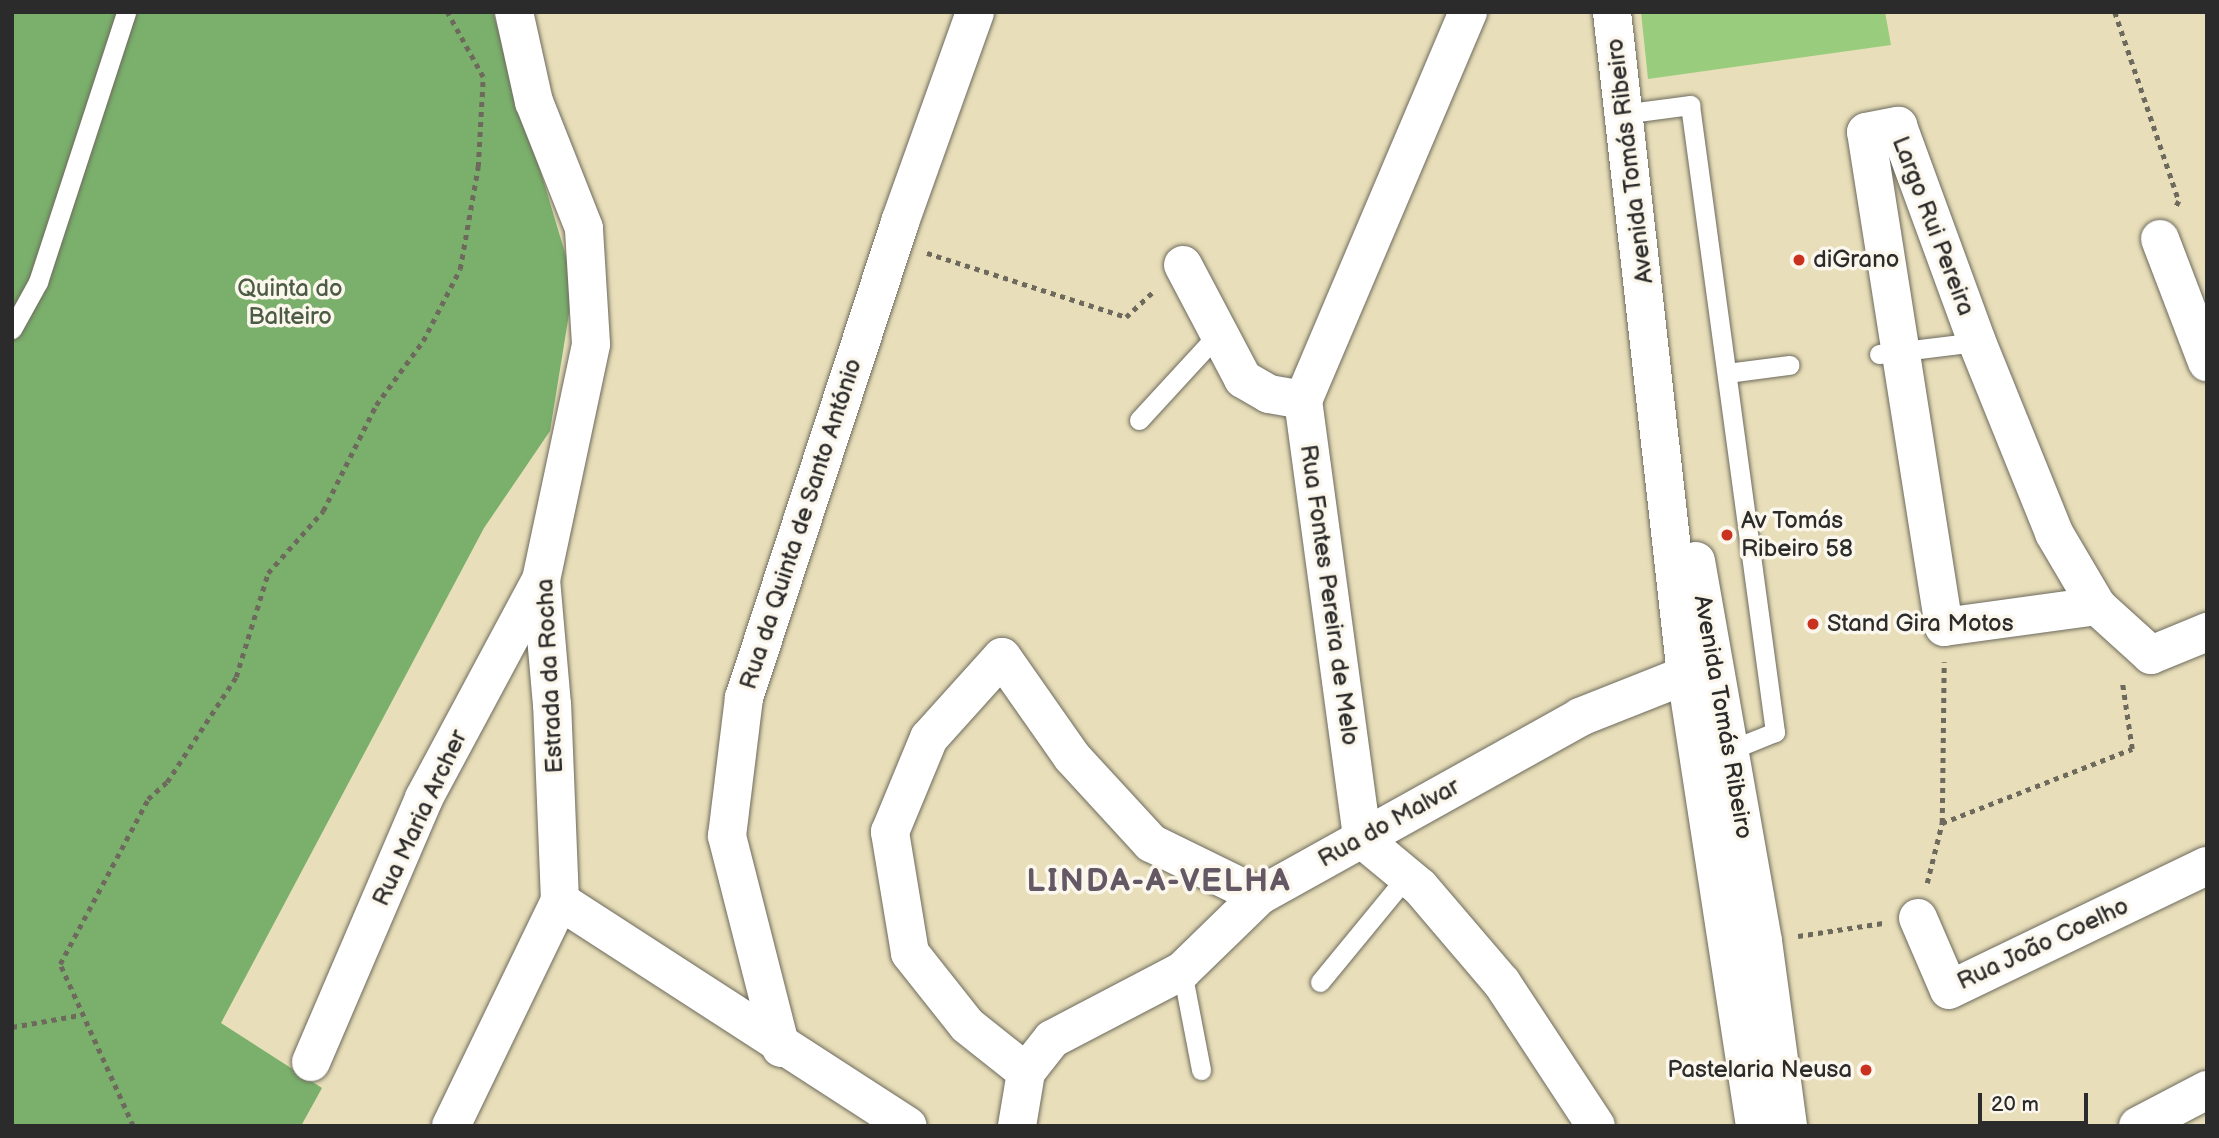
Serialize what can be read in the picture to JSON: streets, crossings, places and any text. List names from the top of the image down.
{
  "streets": {
    "street": [
      "Avenida Tomás Ribeiro",
      "Largo Rui Pereira",
      "Rua da Quinta de Santo António",
      "Rua Fontes Pereira de Melo",
      "Estrada da Rocha",
      "Rua Maria Archer",
      "Rua do Malvar",
      "Rua João Coelho"
    ]
  },
  "crossings": [
    ["Avenida Tomás Ribeiro", "Rua do Malvar"],
    ["Rua Fontes Pereira de Melo", "Rua do Malvar"],
    ["Estrada da Rocha", "Rua Maria Archer"]
  ],
  "districts": ["LINDA-A-VELHA"],
  "parks": ["Quinta do Balteiro"],
  "places": [
    "diGrano",
    "Av Tomás Ribeiro 58",
    "Stand Gira Motos",
    "Pastelaria Neusa"
  ],
  "scale_bar": "20 m"
}
